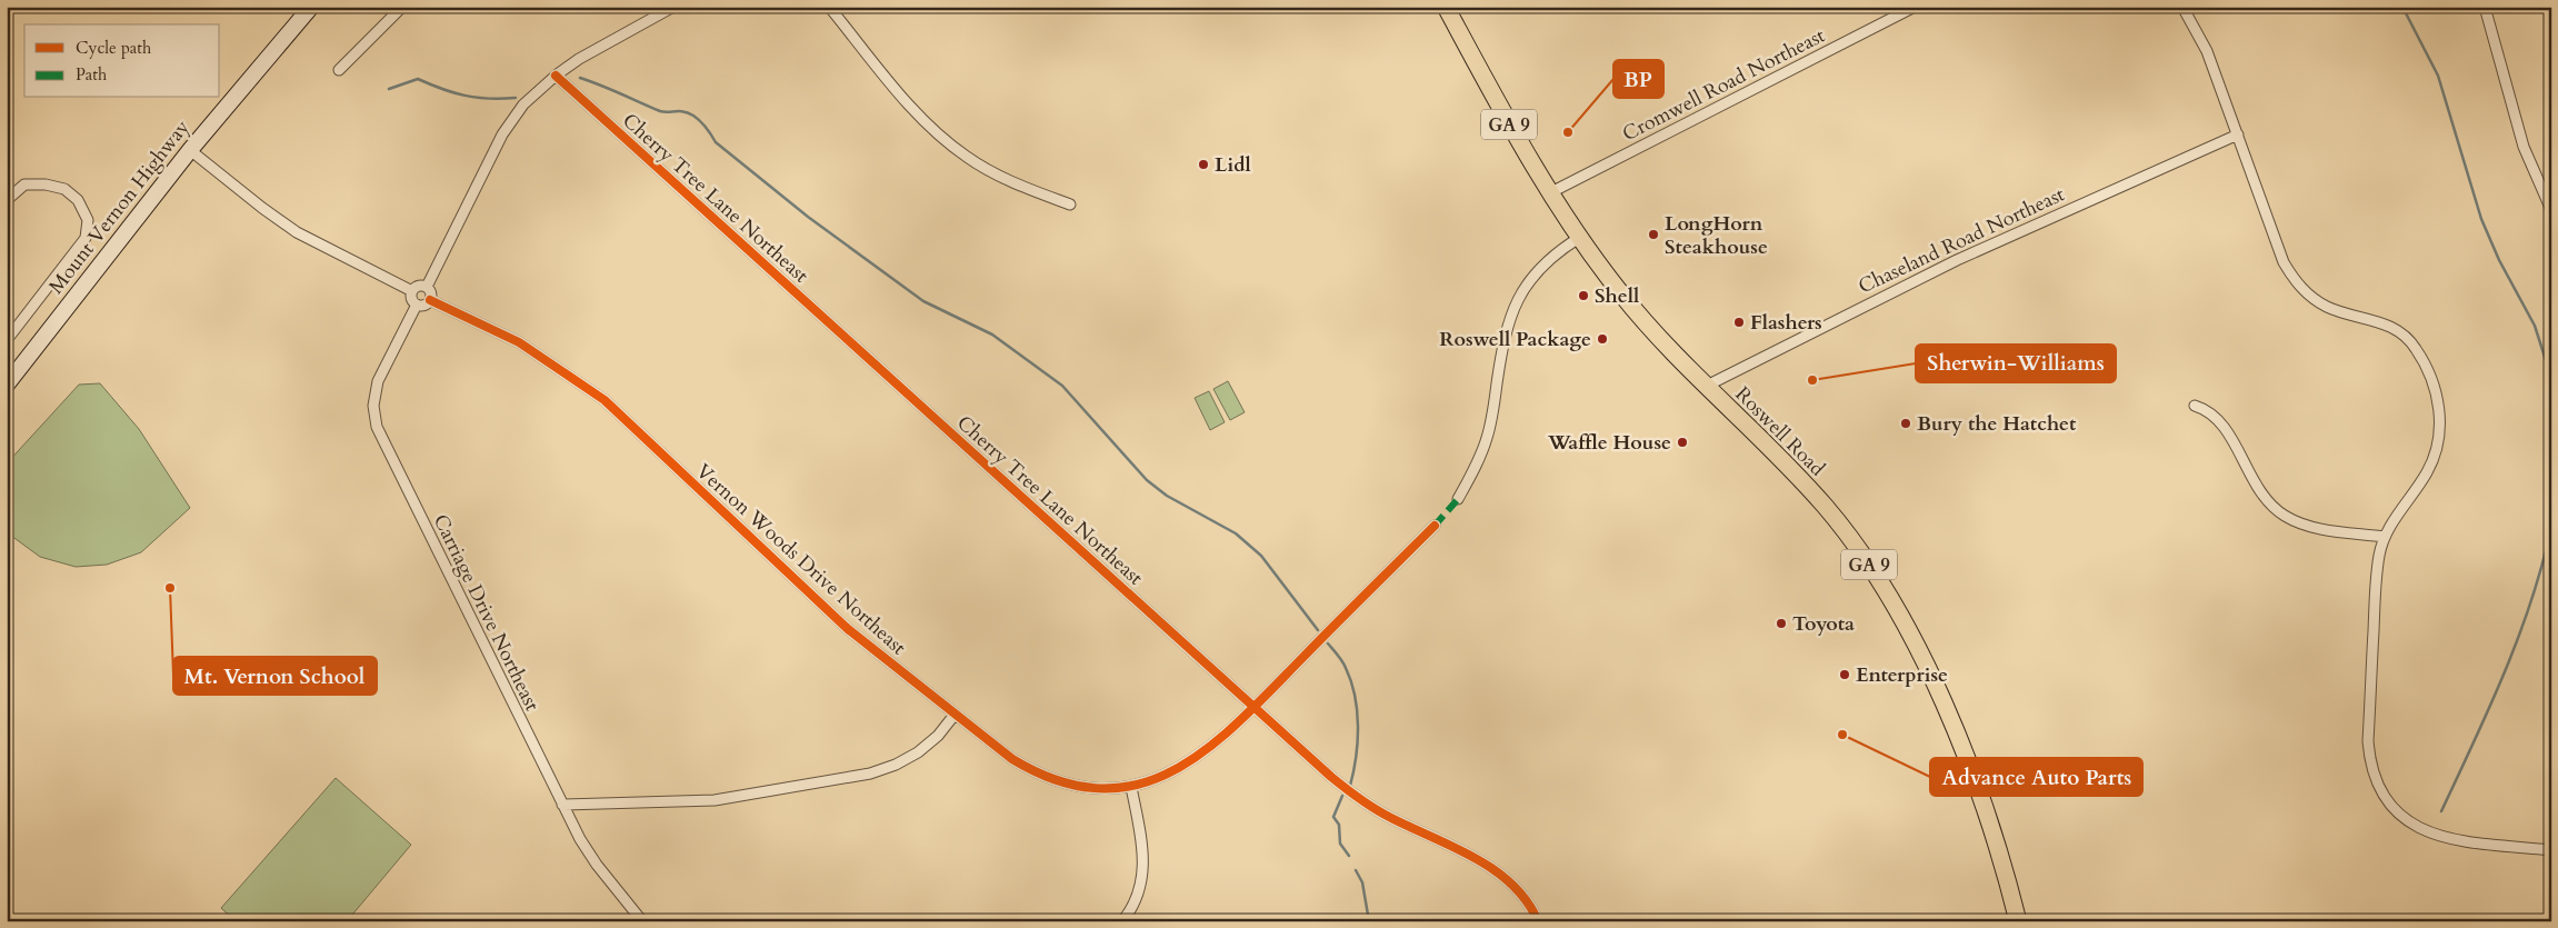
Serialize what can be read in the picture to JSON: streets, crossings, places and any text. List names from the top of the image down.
{
  "streets": {
    "main road": ["GA 9", "Mount Vernon Highway", "Roswell Road"],
    "street": [
      "Cromwell Road Northeast",
      "Cherry Tree Lane Northeast",
      "Chaseland Road Northeast",
      "Vernon Woods Drive Northeast",
      "Carriage Drive Northeast"
    ]
  },
  "crossings": [
    ["Cromwell Road Northeast", "Roswell Road"],
    ["Cherry Tree Lane Northeast", "Vernon Woods Drive Northeast"],
    ["Chaseland Road Northeast", "Roswell Road"],
    ["Vernon Woods Drive Northeast", "Carriage Drive Northeast"]
  ],
  "places": [
    "BP",
    "Lidl",
    "LongHorn Steakhouse",
    "Shell",
    "Flashers",
    "Roswell Package",
    "Sherwin-Williams",
    "Bury the Hatchet",
    "Waffle House",
    "Mt. Vernon School",
    "Toyota",
    "Enterprise",
    "Advance Auto Parts"
  ],
  "legend": ["Cycle path", "Path"]
}
